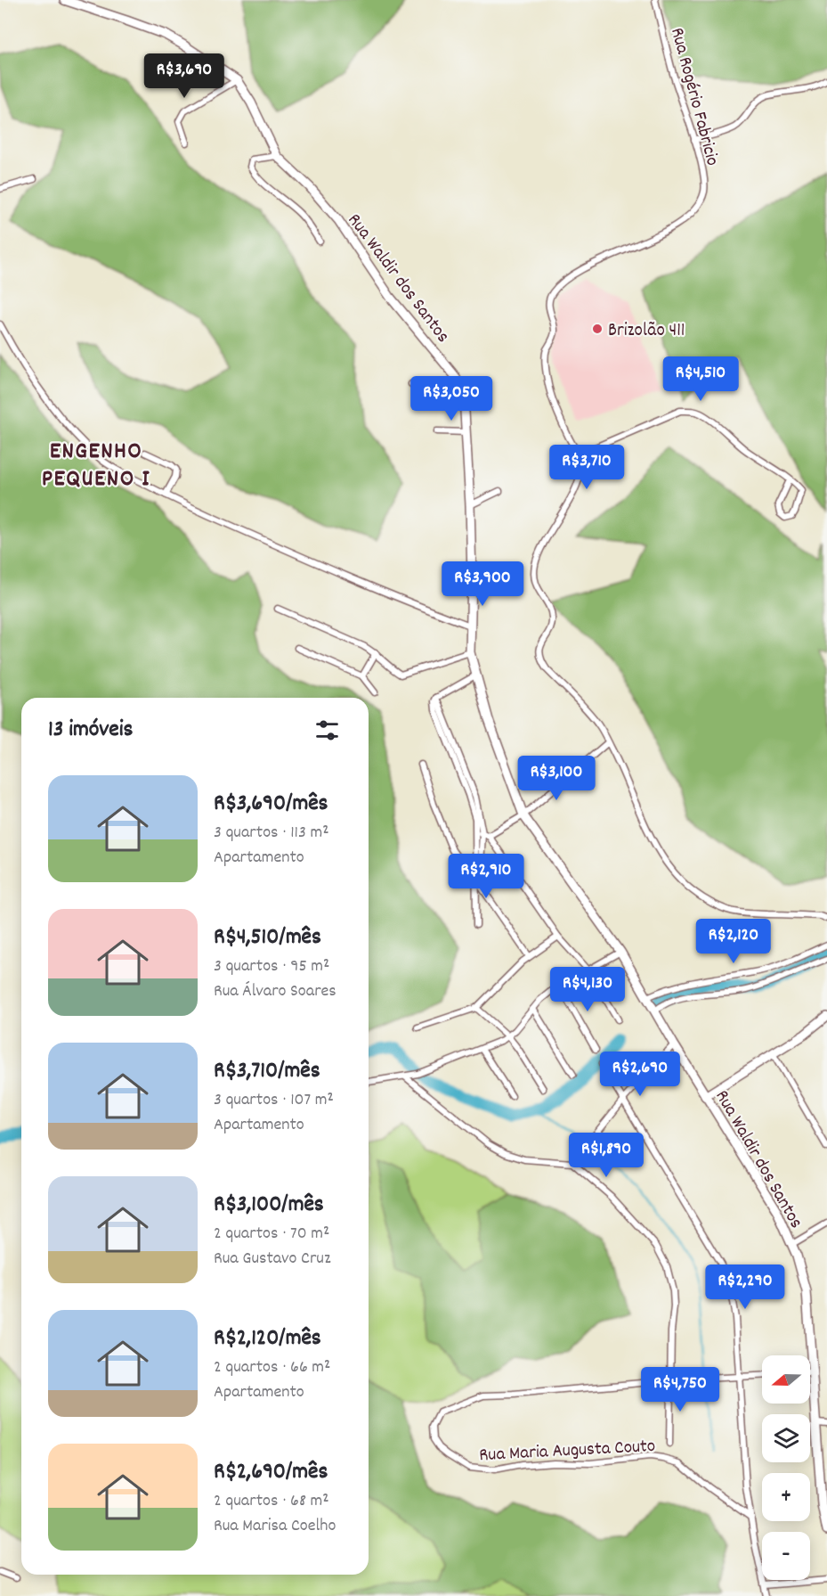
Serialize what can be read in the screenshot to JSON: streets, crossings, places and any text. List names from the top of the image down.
{
  "streets": {
    "street": ["Rua Rogério Fabricio", "Rua Waldir dos Santos", "Rua Maria Augusta Couto"]
  },
  "districts": ["ENGENHO PEQUENO I"],
  "places": ["Brizolão 411"],
  "north": "left",
  "page": {
    "price": [
      "R$3,690",
      "R$4,510",
      "R$3,050",
      "R$3,710",
      "R$3,900",
      "R$3,100",
      "R$2,910",
      "R$2,120",
      "R$4,130",
      "R$2,690",
      "R$1,890",
      "R$2,290",
      "R$4,750"
    ],
    "heading": "13 imóveis",
    "list": [
      {
        "name": "R$3,690/mês",
        "note": "3 quartos · 113 m² · Apartamento"
      },
      {
        "name": "R$4,510/mês",
        "note": "3 quartos · 95 m² · Rua Álvaro Soares"
      },
      {
        "name": "R$3,710/mês",
        "note": "3 quartos · 107 m² · Apartamento"
      },
      {
        "name": "R$3,100/mês",
        "note": "2 quartos · 70 m² · Rua Gustavo Cruz"
      },
      {
        "name": "R$2,120/mês",
        "note": "2 quartos · 66 m² · Apartamento"
      },
      {
        "name": "R$2,690/mês",
        "note": "2 quartos · 68 m² · Rua Marisa Coelho"
      }
    ],
    "map_buttons": ["+", "−"]
  }
}
